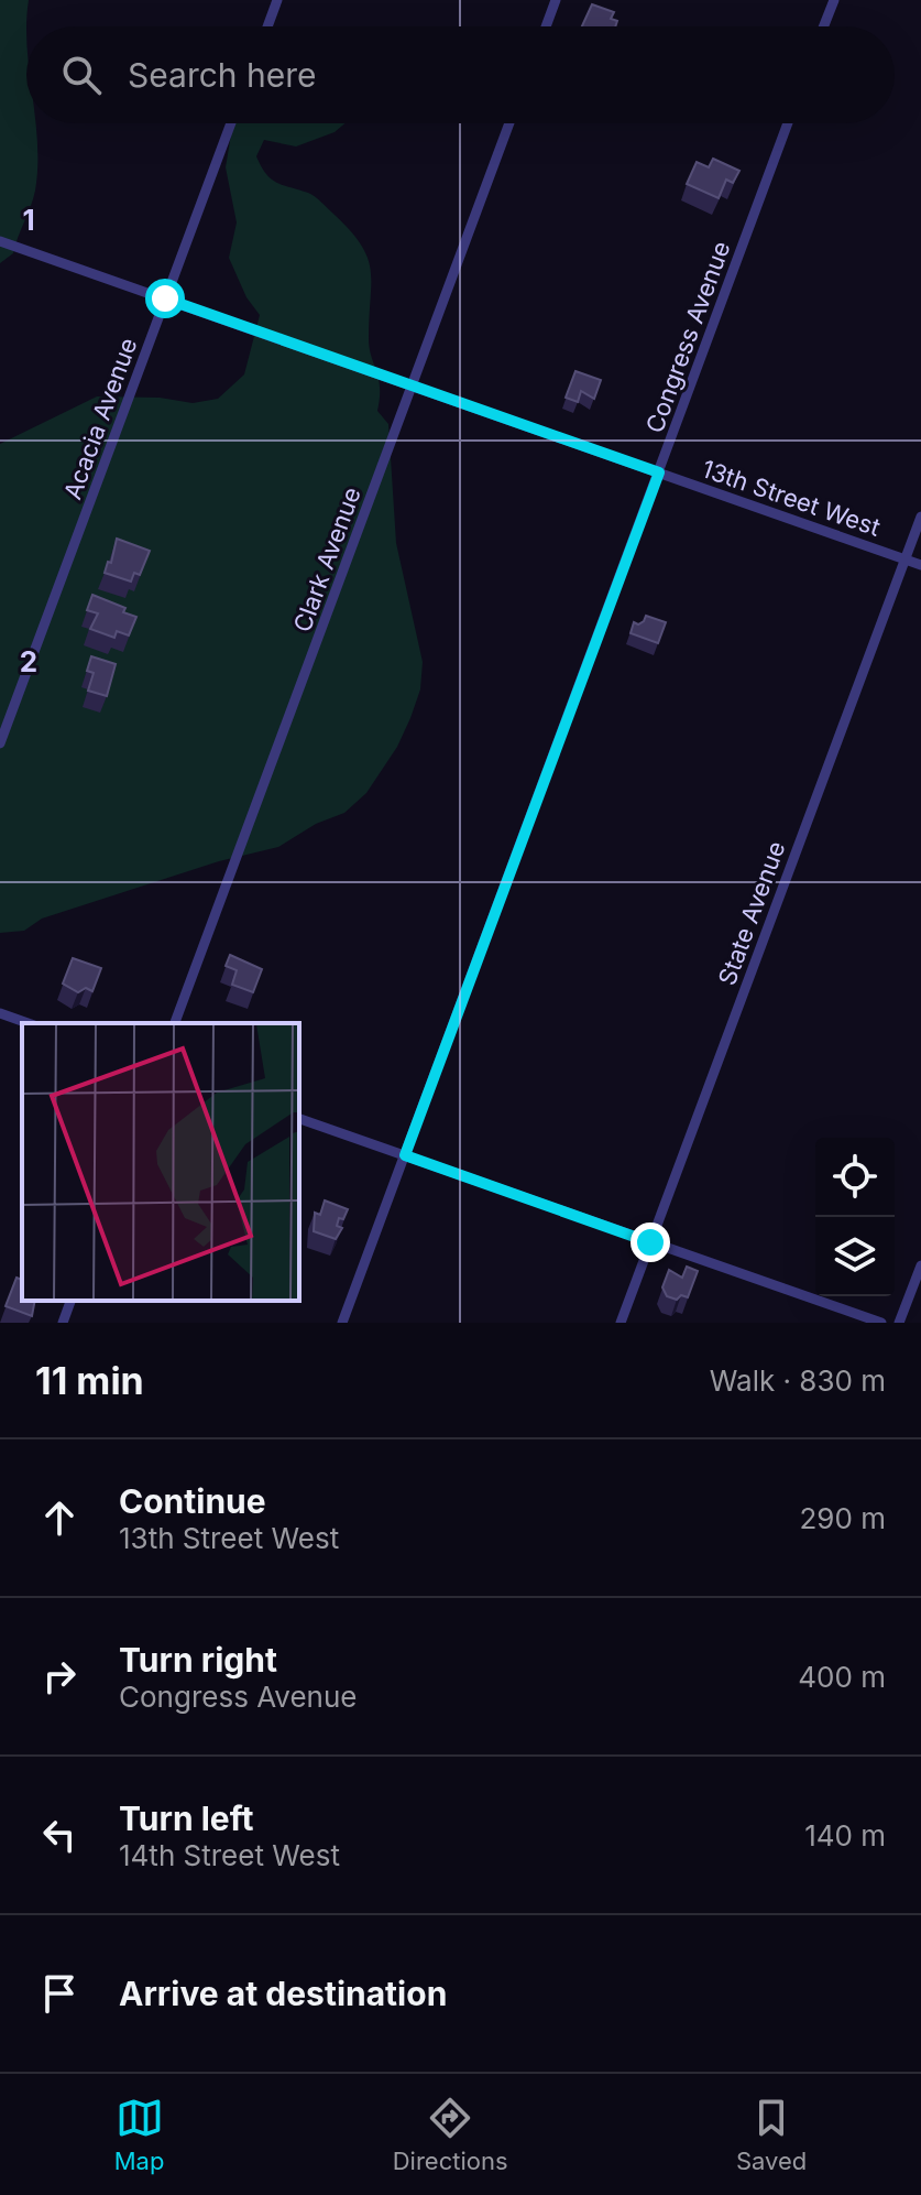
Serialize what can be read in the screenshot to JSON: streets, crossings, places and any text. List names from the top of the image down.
{
  "streets": {
    "street": [
      "Congress Avenue",
      "Acacia Avenue",
      "13th Street West",
      "Clark Avenue",
      "State Avenue"
    ]
  },
  "crossings": [
    ["Congress Avenue", "13th Street West"],
    ["Acacia Avenue", "13th Street West"],
    ["13th Street West", "Clark Avenue"],
    ["13th Street West", "State Avenue"]
  ],
  "page": {
    "search": "Search here",
    "heading": ["11 min", "Walk · 830 m"],
    "list": [
      ["Continue", "13th Street West", "290 m"],
      ["Turn right", "Congress Avenue", "400 m"],
      ["Turn left", "14th Street West", "140 m"],
      "Arrive at destination"
    ],
    "nav": ["Map", "Directions", "Saved"]
  },
  "grid": {
    "rows": ["1", "2"]
  }
}
